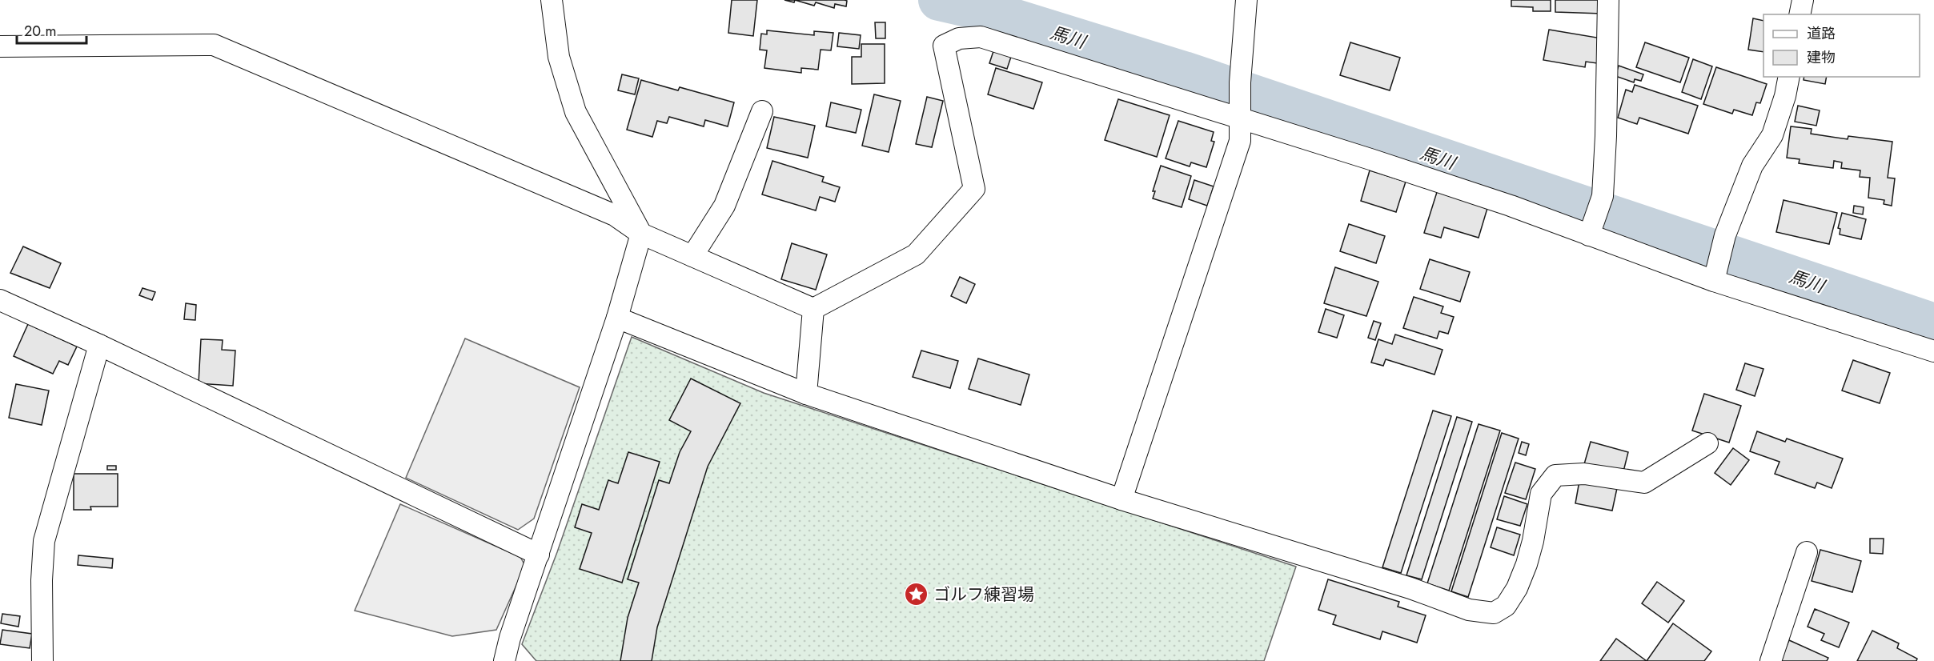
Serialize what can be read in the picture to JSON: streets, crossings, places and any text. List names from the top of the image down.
{
  "water": ["馬川"],
  "places": {
    "place": ["ゴルフ練習場"]
  },
  "legend": ["道路", "建物"],
  "scale_bar": "20 m"
}
